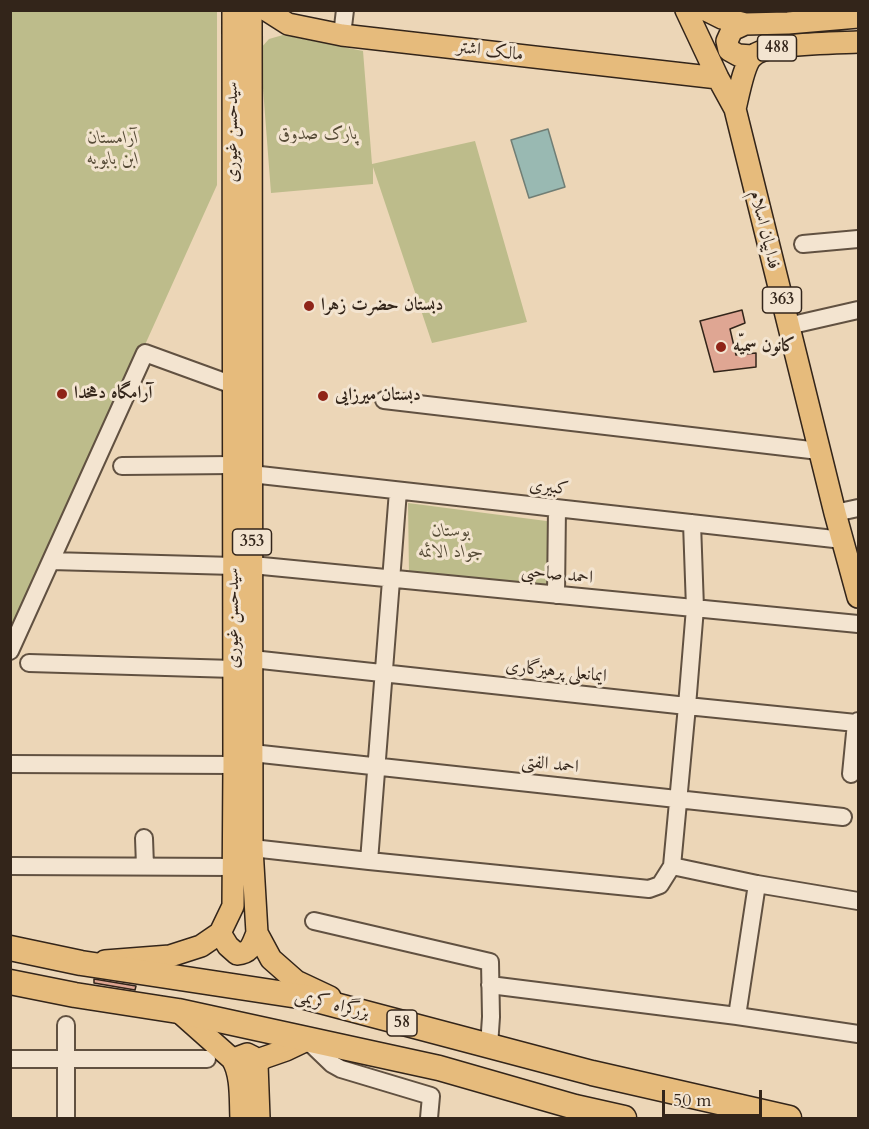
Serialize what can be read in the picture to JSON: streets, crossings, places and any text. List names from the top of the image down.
{
  "streets": {
    "highway": ["بزرگراه کریمی", "58"],
    "main road": [
      "488",
      "مالک اشتر",
      "سیدحسن غیوری",
      "فداییان اسلام",
      "363",
      "353"
    ],
    "street": [
      "کبیری",
      "احمد صاحبی",
      "ایمانعلی پرهیزگاری",
      "احمد الفتی"
    ]
  },
  "crossings": [
    ["488", "فداییان اسلام"],
    ["مالک اشتر", "فداییان اسلام"],
    ["سیدحسن غیوری", "کبیری"],
    ["سیدحسن غیوری", "احمد صاحبی"],
    ["سیدحسن غیوری", "ایمانعلی پرهیزگاری"],
    ["سیدحسن غیوری", "احمد الفتی"],
    ["سیدحسن غیوری", "بزرگراه کریمی"],
    ["فداییان اسلام", "کبیری"]
  ],
  "parks": ["پارک صدوق", "آرامستان ابن بابویه", "بوستان جواد الائمه"],
  "places": [
    "دبستان حضرت زهرا",
    "کانون سمیّه",
    "آرامگاه دهخدا",
    "دبستان میرزایی"
  ],
  "scale_bar": "50 m"
}
